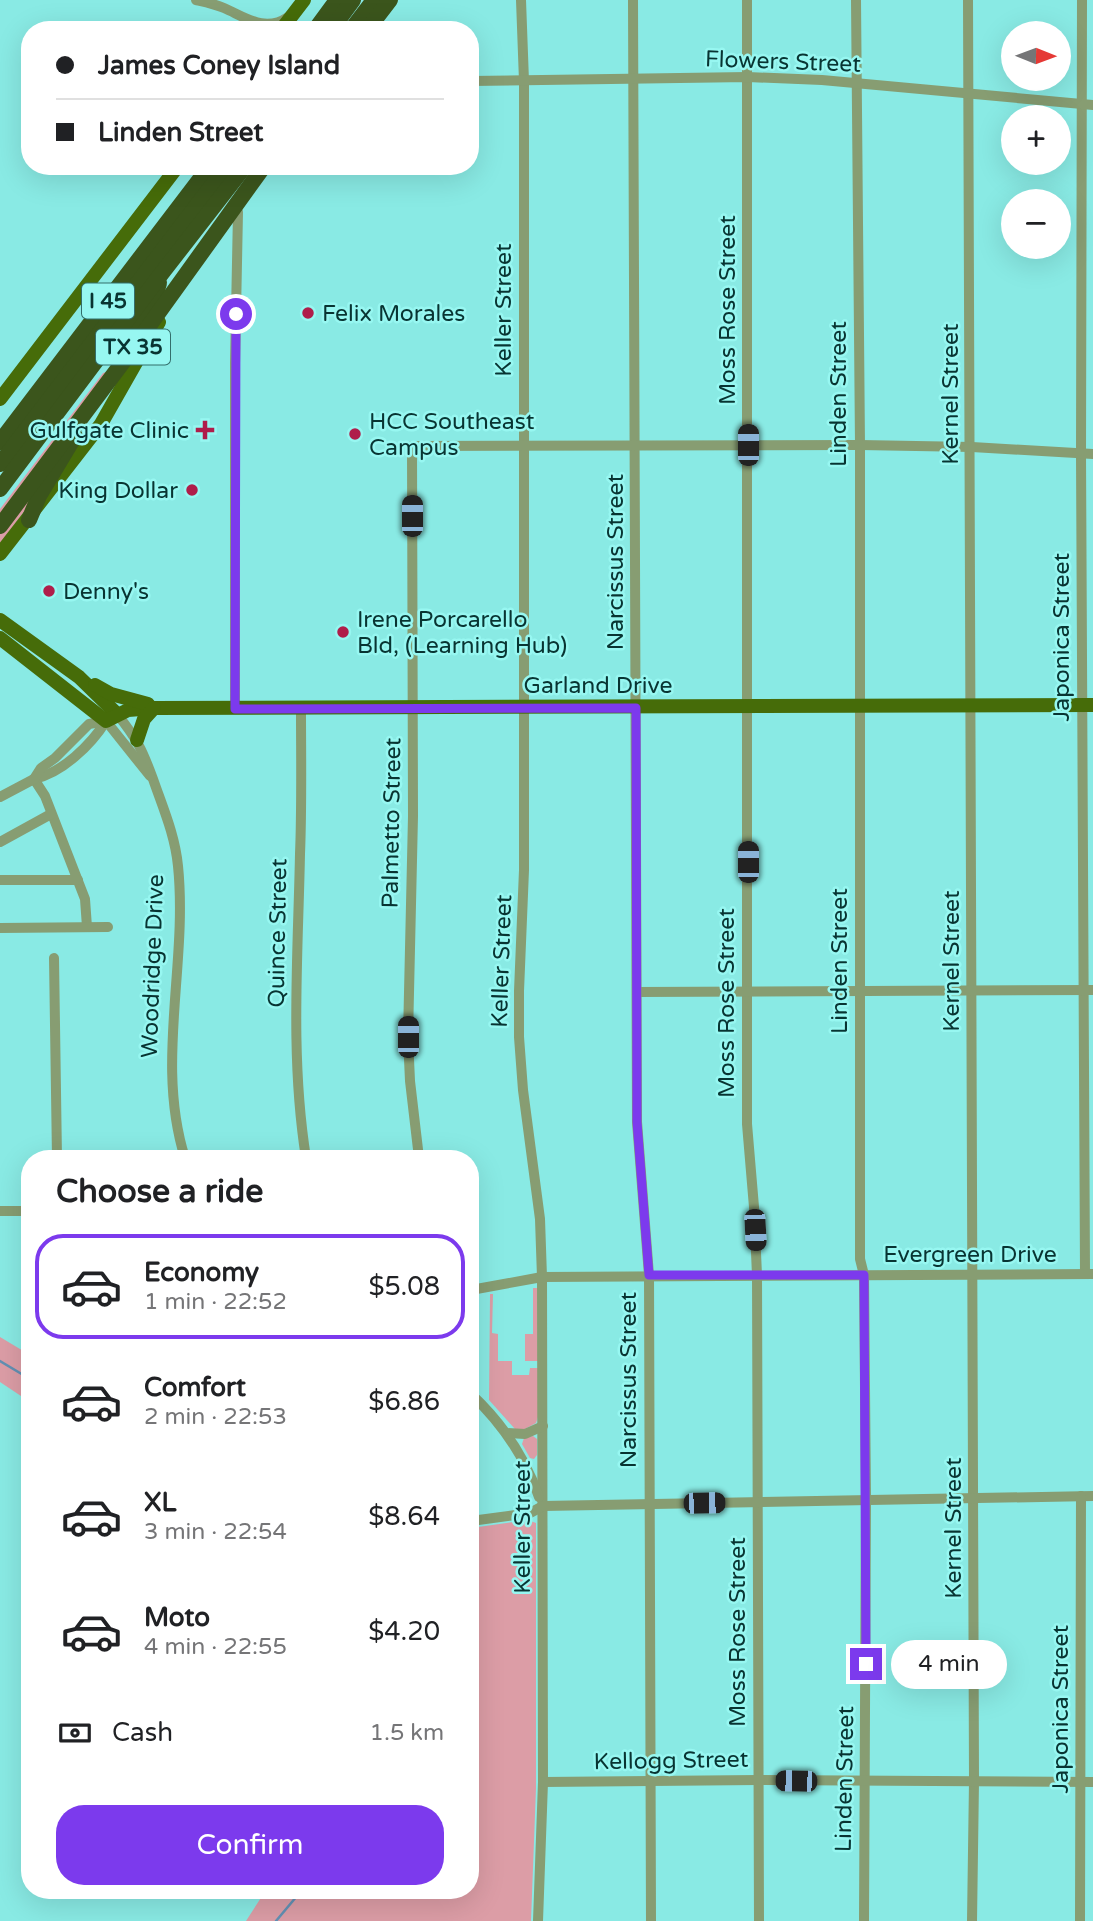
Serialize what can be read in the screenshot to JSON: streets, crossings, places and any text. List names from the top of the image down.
{
  "streets": {
    "highway": ["I 45", "TX 35"],
    "main road": ["Garland Drive", "Woodridge Drive"],
    "street": [
      "Flowers Street",
      "Keller Street",
      "Moss Rose Street",
      "Linden Street",
      "Kernel Street",
      "Narcissus Street",
      "Japonica Street",
      "Palmetto Street",
      "Quince Street",
      "Evergreen Drive",
      "Kellogg Street"
    ]
  },
  "crossings": [
    ["Flowers Street", "Keller Street"],
    ["Flowers Street", "Moss Rose Street"],
    ["Flowers Street", "Linden Street"],
    ["Flowers Street", "Kernel Street"],
    ["Flowers Street", "Narcissus Street"],
    ["Flowers Street", "Japonica Street"],
    ["Keller Street", "Garland Drive"],
    ["Keller Street", "Palmetto Street"],
    ["Keller Street", "Evergreen Drive"],
    ["Keller Street", "Kellogg Street"],
    ["Moss Rose Street", "Garland Drive"],
    ["Moss Rose Street", "Evergreen Drive"],
    ["Moss Rose Street", "Kellogg Street"],
    ["Linden Street", "Garland Drive"],
    ["Linden Street", "Evergreen Drive"],
    ["Linden Street", "Kellogg Street"],
    ["Kernel Street", "Garland Drive"],
    ["Kernel Street", "Evergreen Drive"],
    ["Kernel Street", "Kellogg Street"],
    ["Narcissus Street", "Garland Drive"],
    ["Narcissus Street", "Evergreen Drive"],
    ["Narcissus Street", "Kellogg Street"],
    ["Japonica Street", "Garland Drive"],
    ["Japonica Street", "Evergreen Drive"],
    ["Japonica Street", "Kellogg Street"],
    ["Garland Drive", "Palmetto Street"],
    ["Garland Drive", "Quince Street"],
    ["Garland Drive", "Woodridge Drive"]
  ],
  "places": {
    "other": [
      "Felix Morales",
      "HCC Southeast Campus",
      "King Dollar",
      "Denny's",
      "Irene Porcarello Bld, (Learning Hub)"
    ],
    "health": ["Gulfgate Clinic"]
  },
  "north": "right",
  "page": {
    "map_buttons": ["+", "−"],
    "banner": ["James Coney Island", "Linden Street"],
    "heading": "Choose a ride",
    "list": [
      {
        "name": "Economy",
        "note": "1 min · 22:52",
        "value": "$5.08"
      },
      {
        "name": "Comfort",
        "note": "2 min · 22:53",
        "value": "$6.86"
      },
      {
        "name": "XL",
        "note": "3 min · 22:54",
        "value": "$8.64"
      },
      {
        "name": "Moto",
        "note": "4 min · 22:55",
        "value": "$4.20"
      }
    ],
    "bubble": "4 min",
    "pay": ["Cash", "1.5 km"],
    "buttons": "Confirm"
  }
}
